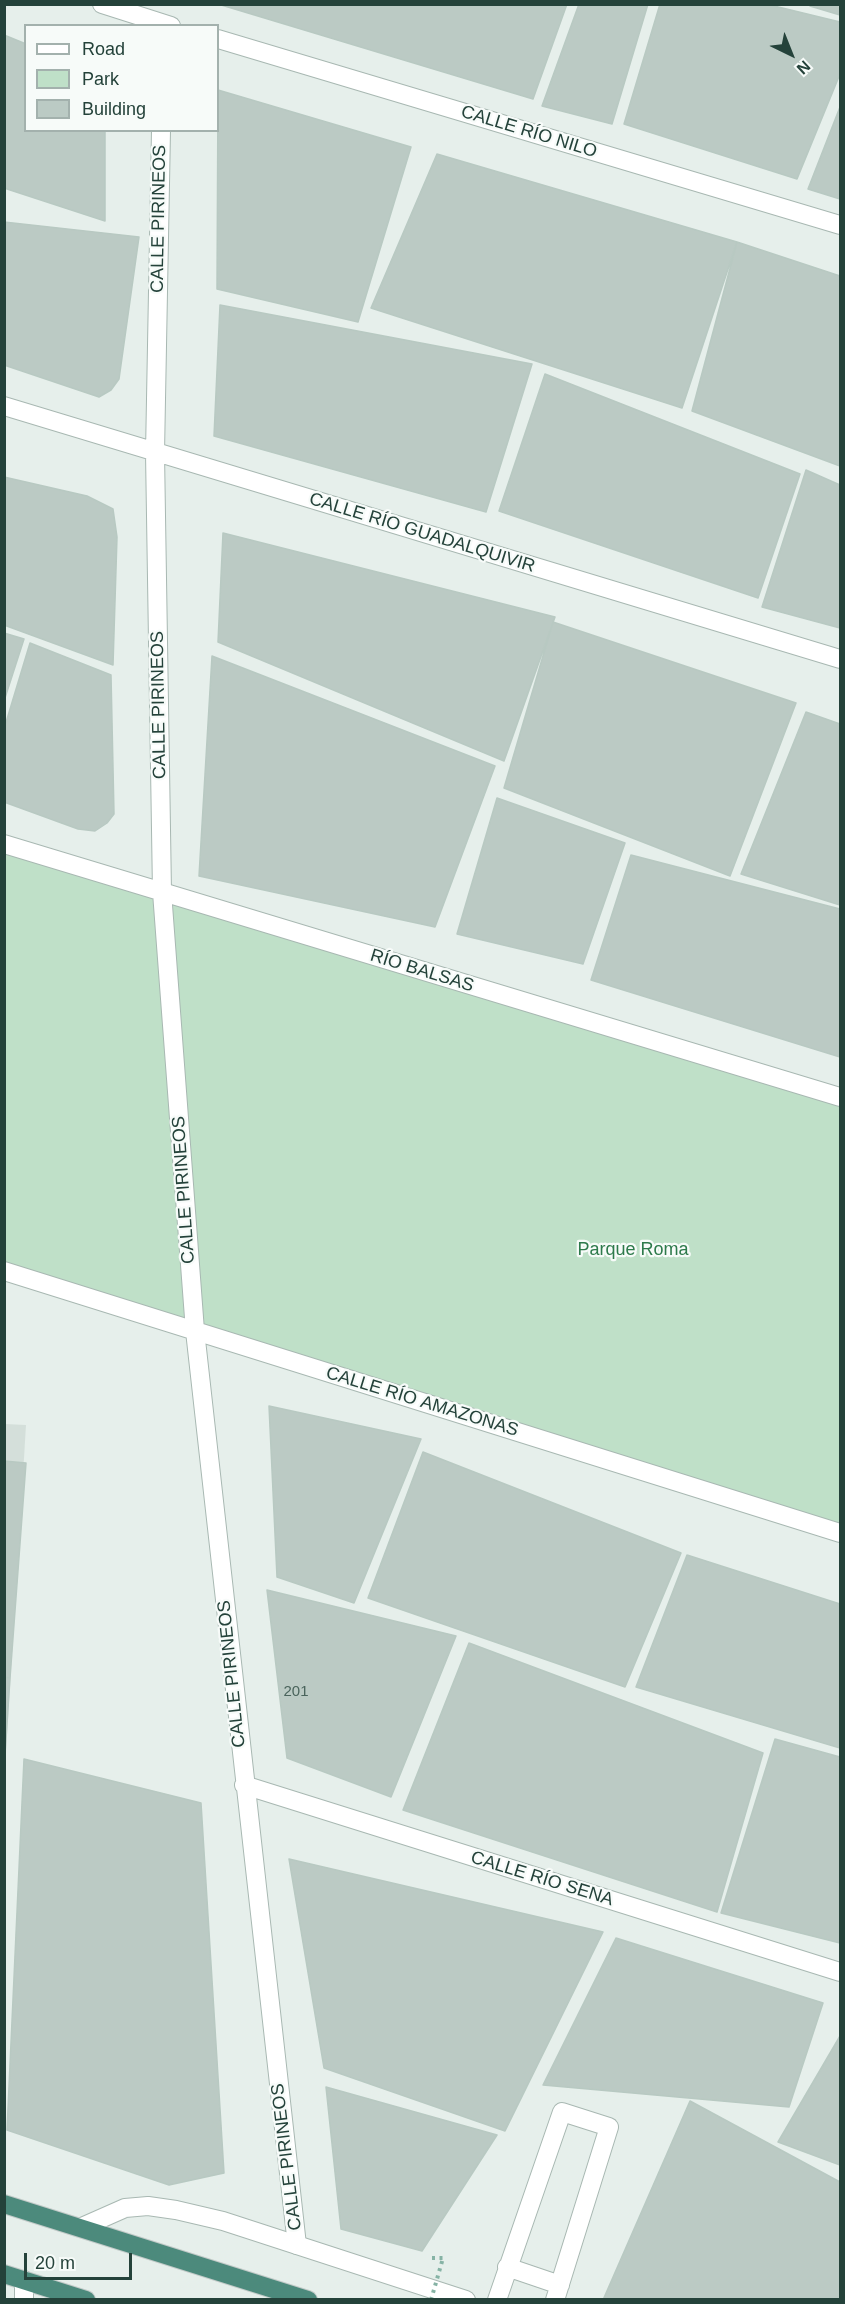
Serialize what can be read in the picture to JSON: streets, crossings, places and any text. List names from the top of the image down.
{
  "streets": {
    "street": [
      "CALLE RÍO NILO",
      "CALLE PIRINEOS",
      "CALLE RÍO GUADALQUIVIR",
      "RÍO BALSAS",
      "CALLE RÍO AMAZONAS",
      "CALLE RÍO SENA"
    ]
  },
  "crossings": [
    ["CALLE PIRINEOS", "CALLE RÍO GUADALQUIVIR"],
    ["CALLE PIRINEOS", "RÍO BALSAS"],
    ["CALLE PIRINEOS", "CALLE RÍO AMAZONAS"],
    ["CALLE PIRINEOS", "CALLE RÍO SENA"]
  ],
  "parks": ["Parque Roma"],
  "house_numbers": ["201"],
  "legend": ["Road", "Park", "Building"],
  "scale_bar": "20 m",
  "north": "bottom right"
}
